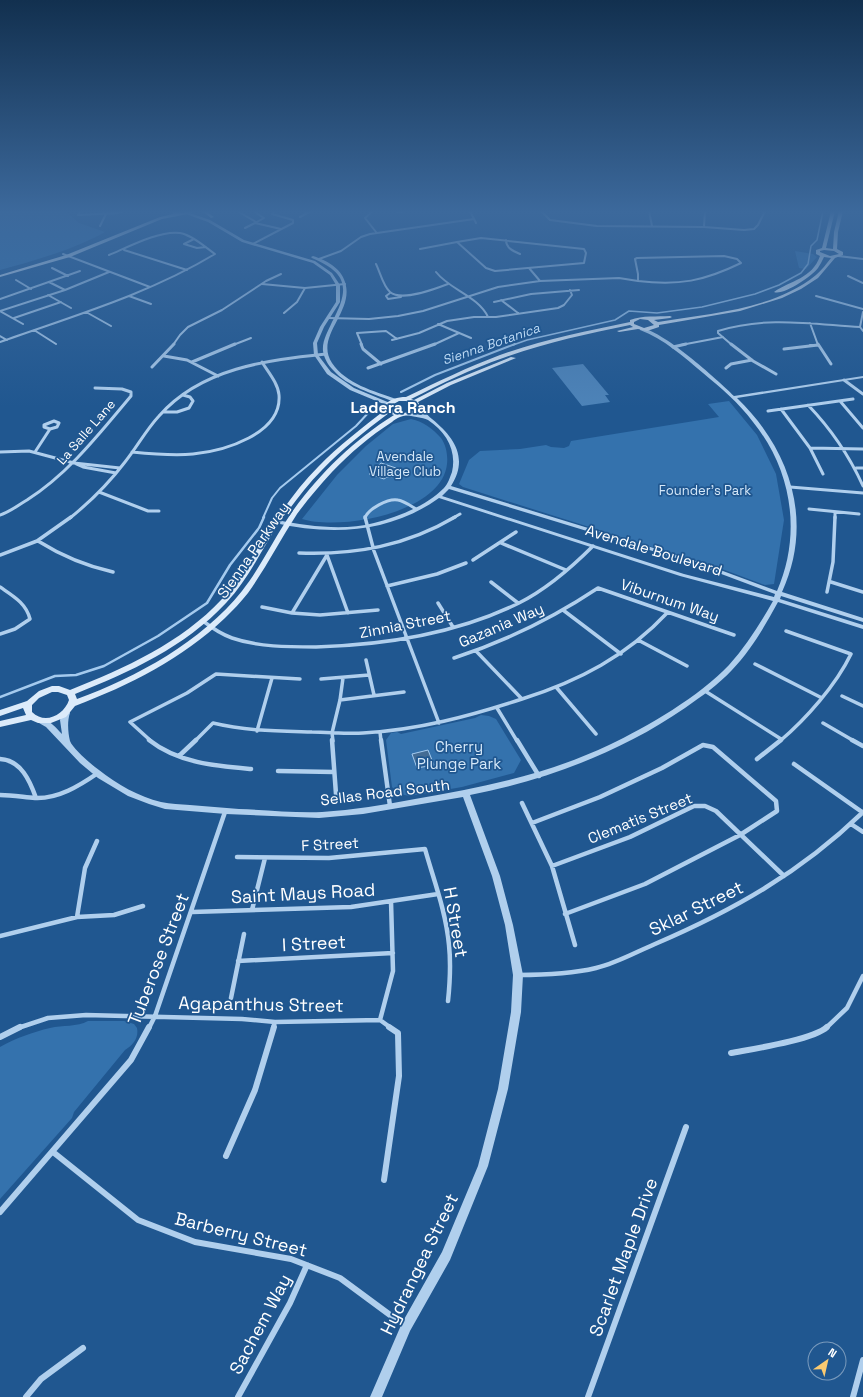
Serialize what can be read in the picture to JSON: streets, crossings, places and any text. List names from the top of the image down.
{
  "streets": {
    "main road": ["Sienna Parkway"],
    "street": [
      "La Salle Lane",
      "Avendale Boulevard",
      "Viburnum Way",
      "Zinnia Street",
      "Gazania Way",
      "Sellas Road South",
      "Clematis Street",
      "F Street",
      "Saint Mays Road",
      "Sklar Street",
      "H Street",
      "I Street",
      "Tuberose Street",
      "Agapanthus Street",
      "Barberry Street",
      "Scarlet Maple Drive",
      "Hydrangea Street",
      "Sachem Way"
    ]
  },
  "crossings": [
    ["Sienna Parkway", "Zinnia Street"],
    ["Sienna Parkway", "Sellas Road South"],
    ["Avendale Boulevard", "Zinnia Street"],
    ["Avendale Boulevard", "Sellas Road South"],
    ["Viburnum Way", "Gazania Way"],
    ["Sellas Road South", "Tuberose Street"],
    ["Sellas Road South", "Hydrangea Street"],
    ["Clematis Street", "Sklar Street"],
    ["F Street", "H Street"],
    ["Saint Mays Road", "H Street"],
    ["Saint Mays Road", "Tuberose Street"],
    ["Sklar Street", "Hydrangea Street"],
    ["Tuberose Street", "Agapanthus Street"],
    ["Tuberose Street", "Barberry Street"],
    ["Barberry Street", "Hydrangea Street"],
    ["Barberry Street", "Sachem Way"]
  ],
  "districts": ["Ladera Ranch"],
  "water": ["Sienna Botanica"],
  "parks": ["Avendale Village Club", "Founder's Park", "Cherry Plunge Park"],
  "north": "top right"
}
